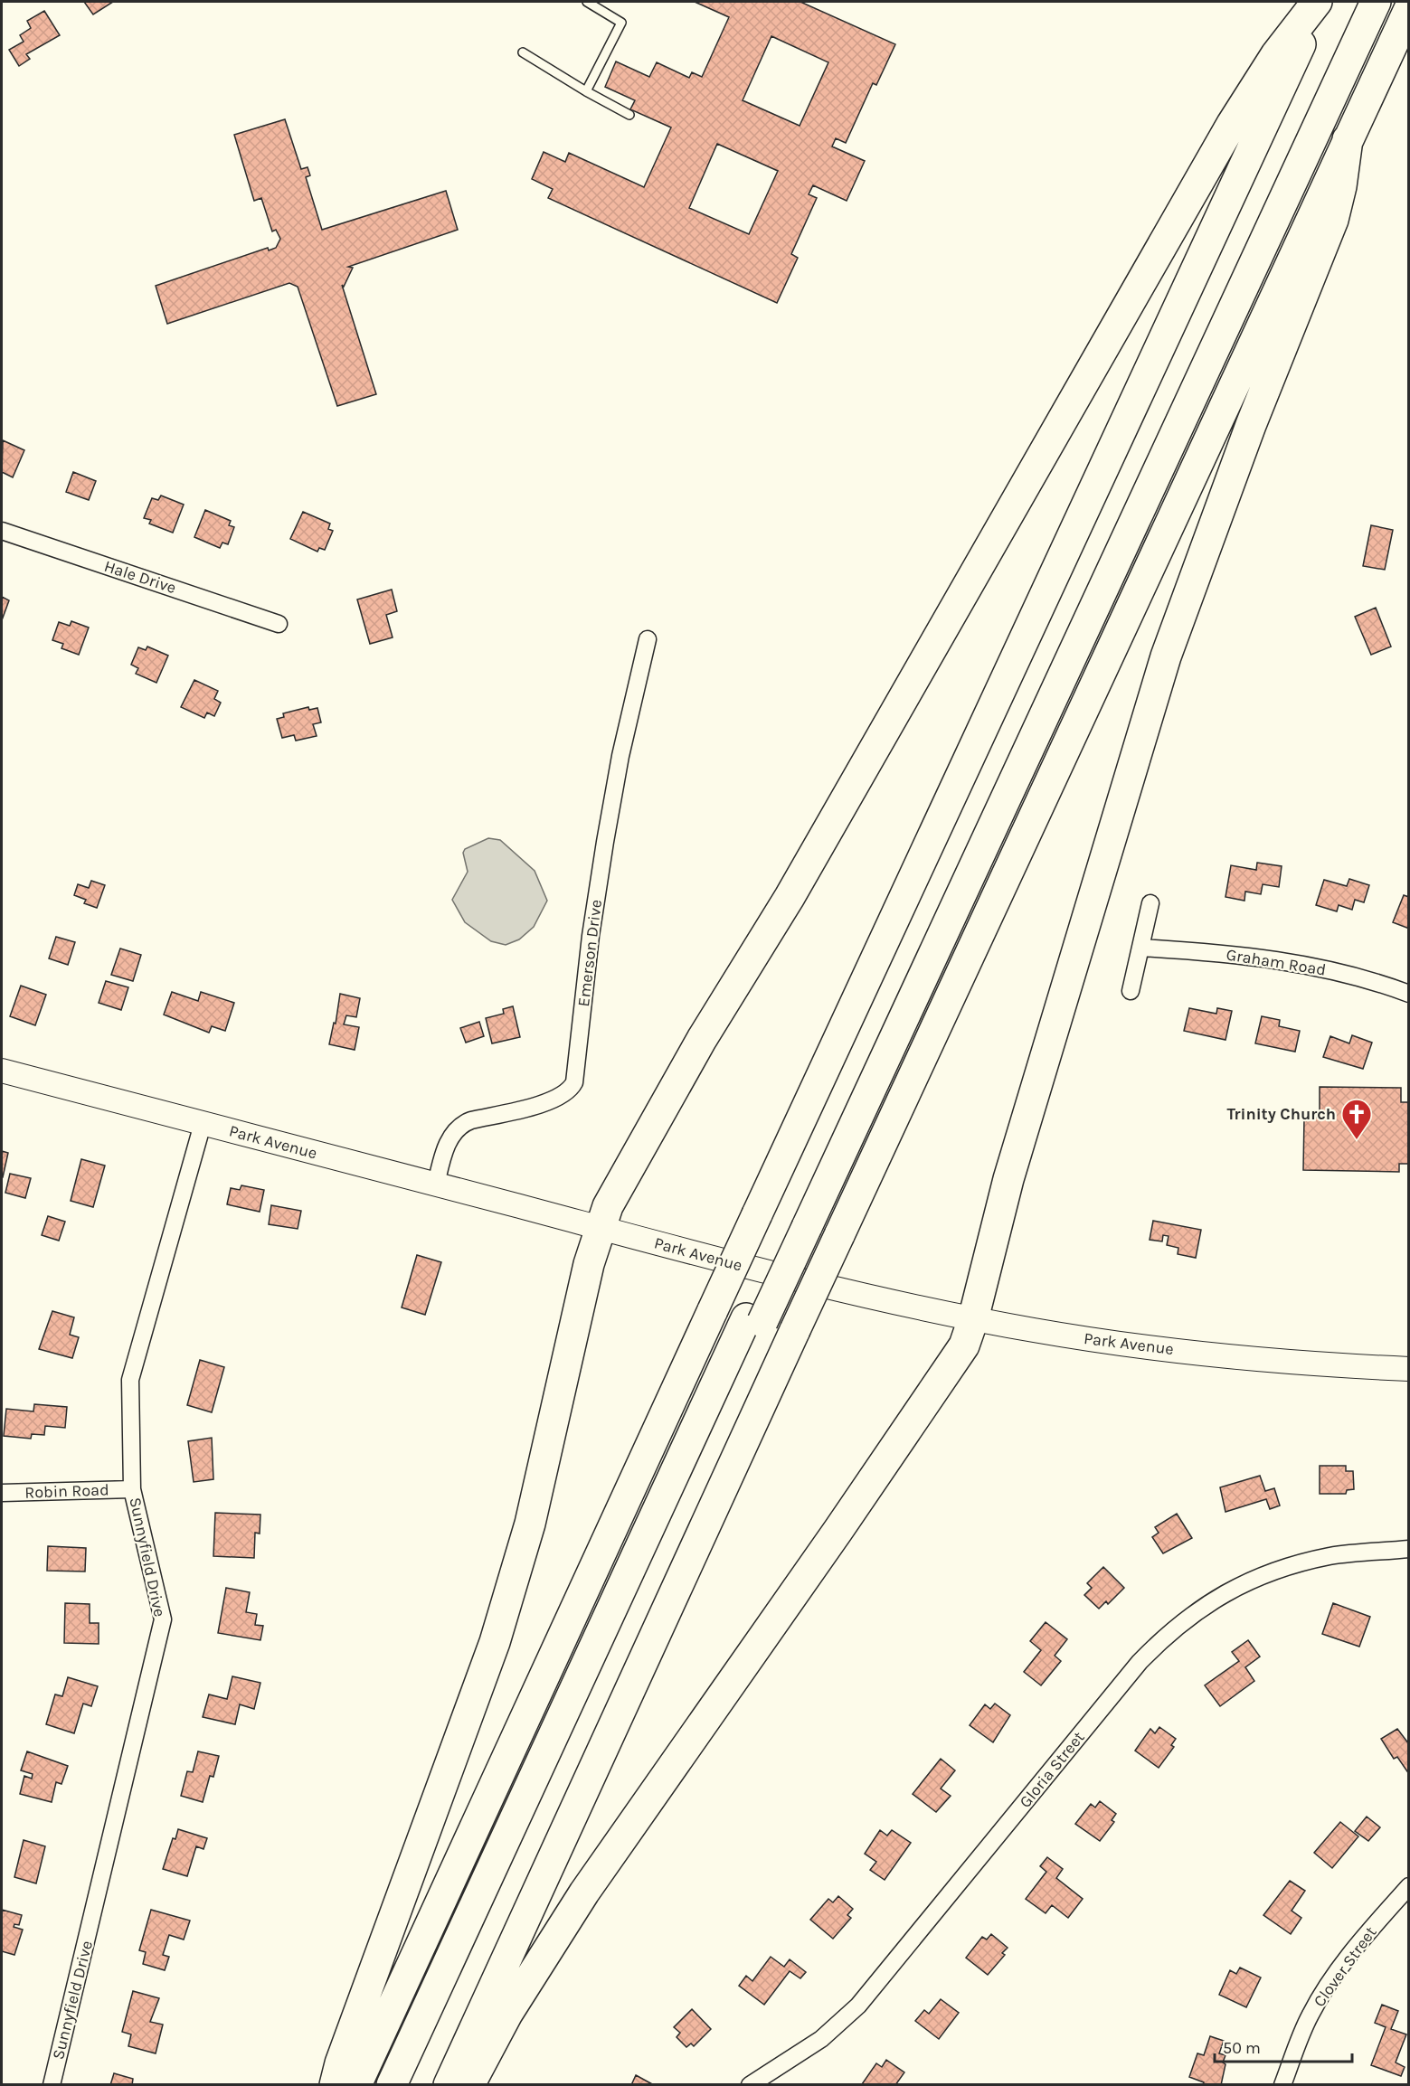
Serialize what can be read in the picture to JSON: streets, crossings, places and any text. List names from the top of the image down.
{
  "streets": {
    "main road": ["Park Avenue"],
    "street": [
      "Hale Drive",
      "Emerson Drive",
      "Graham Road",
      "Robin Road",
      "Sunnyfield Drive",
      "Gloria Street",
      "Clover Street"
    ]
  },
  "crossings": [
    ["Emerson Drive", "Park Avenue"],
    ["Park Avenue", "Sunnyfield Drive"],
    ["Robin Road", "Sunnyfield Drive"]
  ],
  "places": {
    "church": ["Trinity Church"]
  },
  "scale_bar": "50 m"
}
